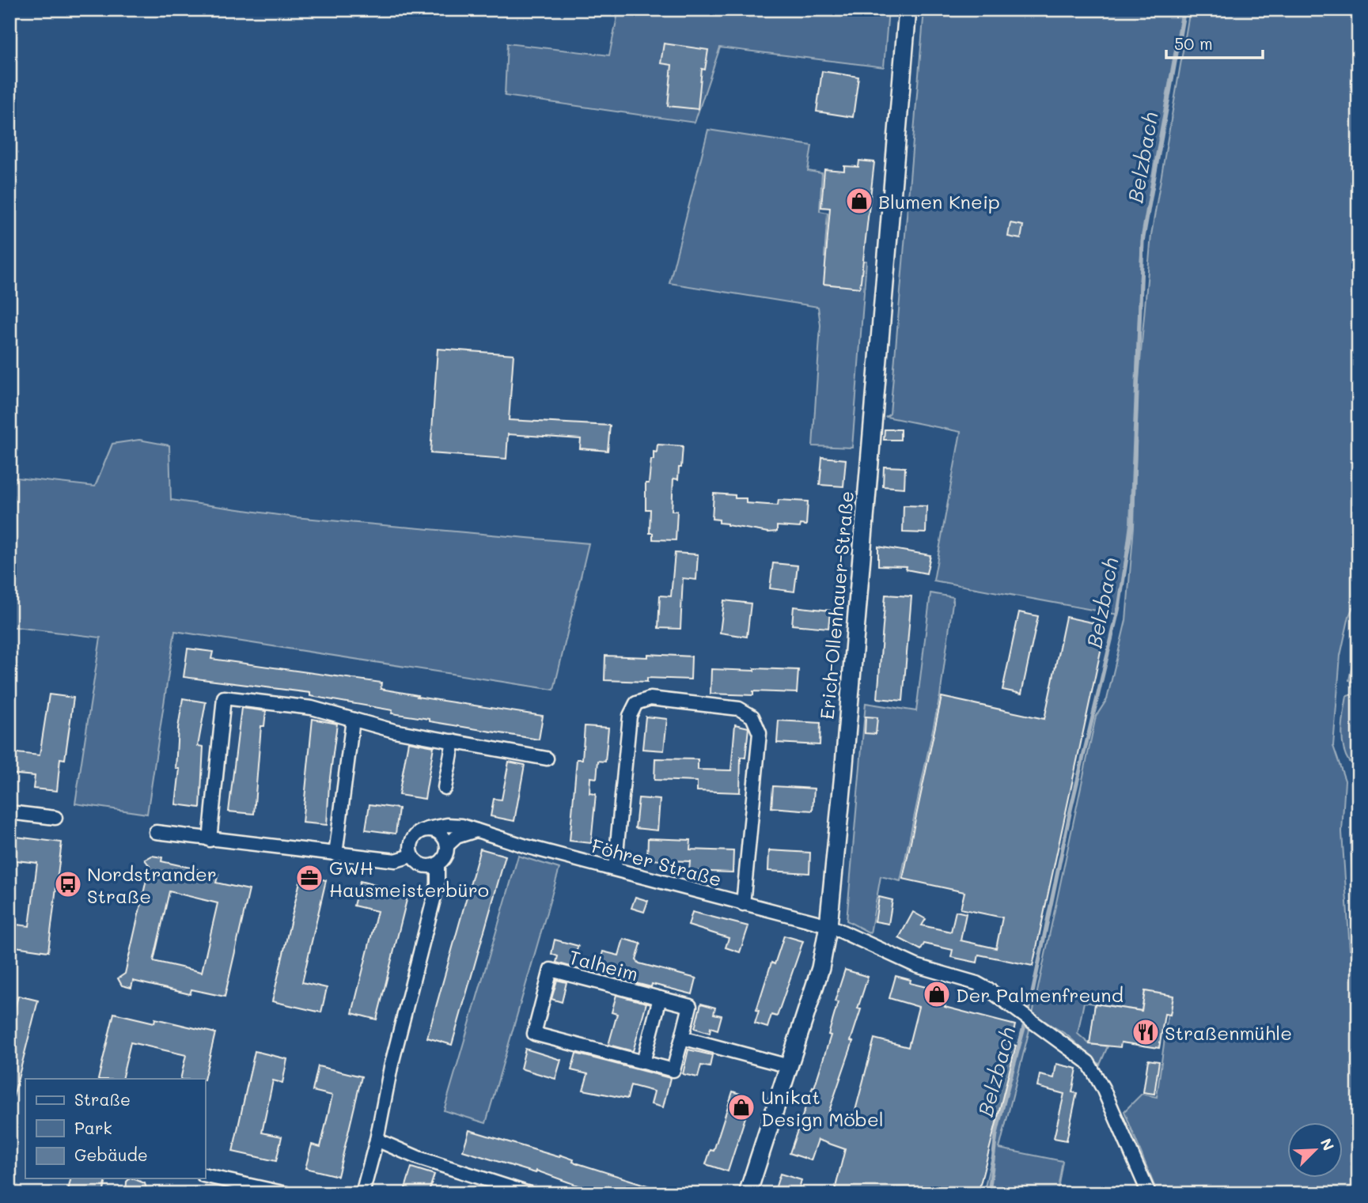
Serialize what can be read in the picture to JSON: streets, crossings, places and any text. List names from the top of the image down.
{
  "streets": {
    "street": ["Erich-Ollenhauer-Straße", "Föhrer Straße", "Talheim"]
  },
  "crossings": [
    ["Erich-Ollenhauer-Straße", "Föhrer Straße"]
  ],
  "water": ["Belzbach"],
  "places": {
    "shop": ["Blumen Kneip", "Der Palmenfreund", "Unikat Design Möbel"],
    "office": ["GWH Hausmeisterbüro"],
    "bus stop": ["Nordstrander Straße"],
    "restaurant": ["Straßenmühle"]
  },
  "legend": ["Straße", "Park", "Gebäude"],
  "scale_bar": "50 m",
  "north": "top right"
}
